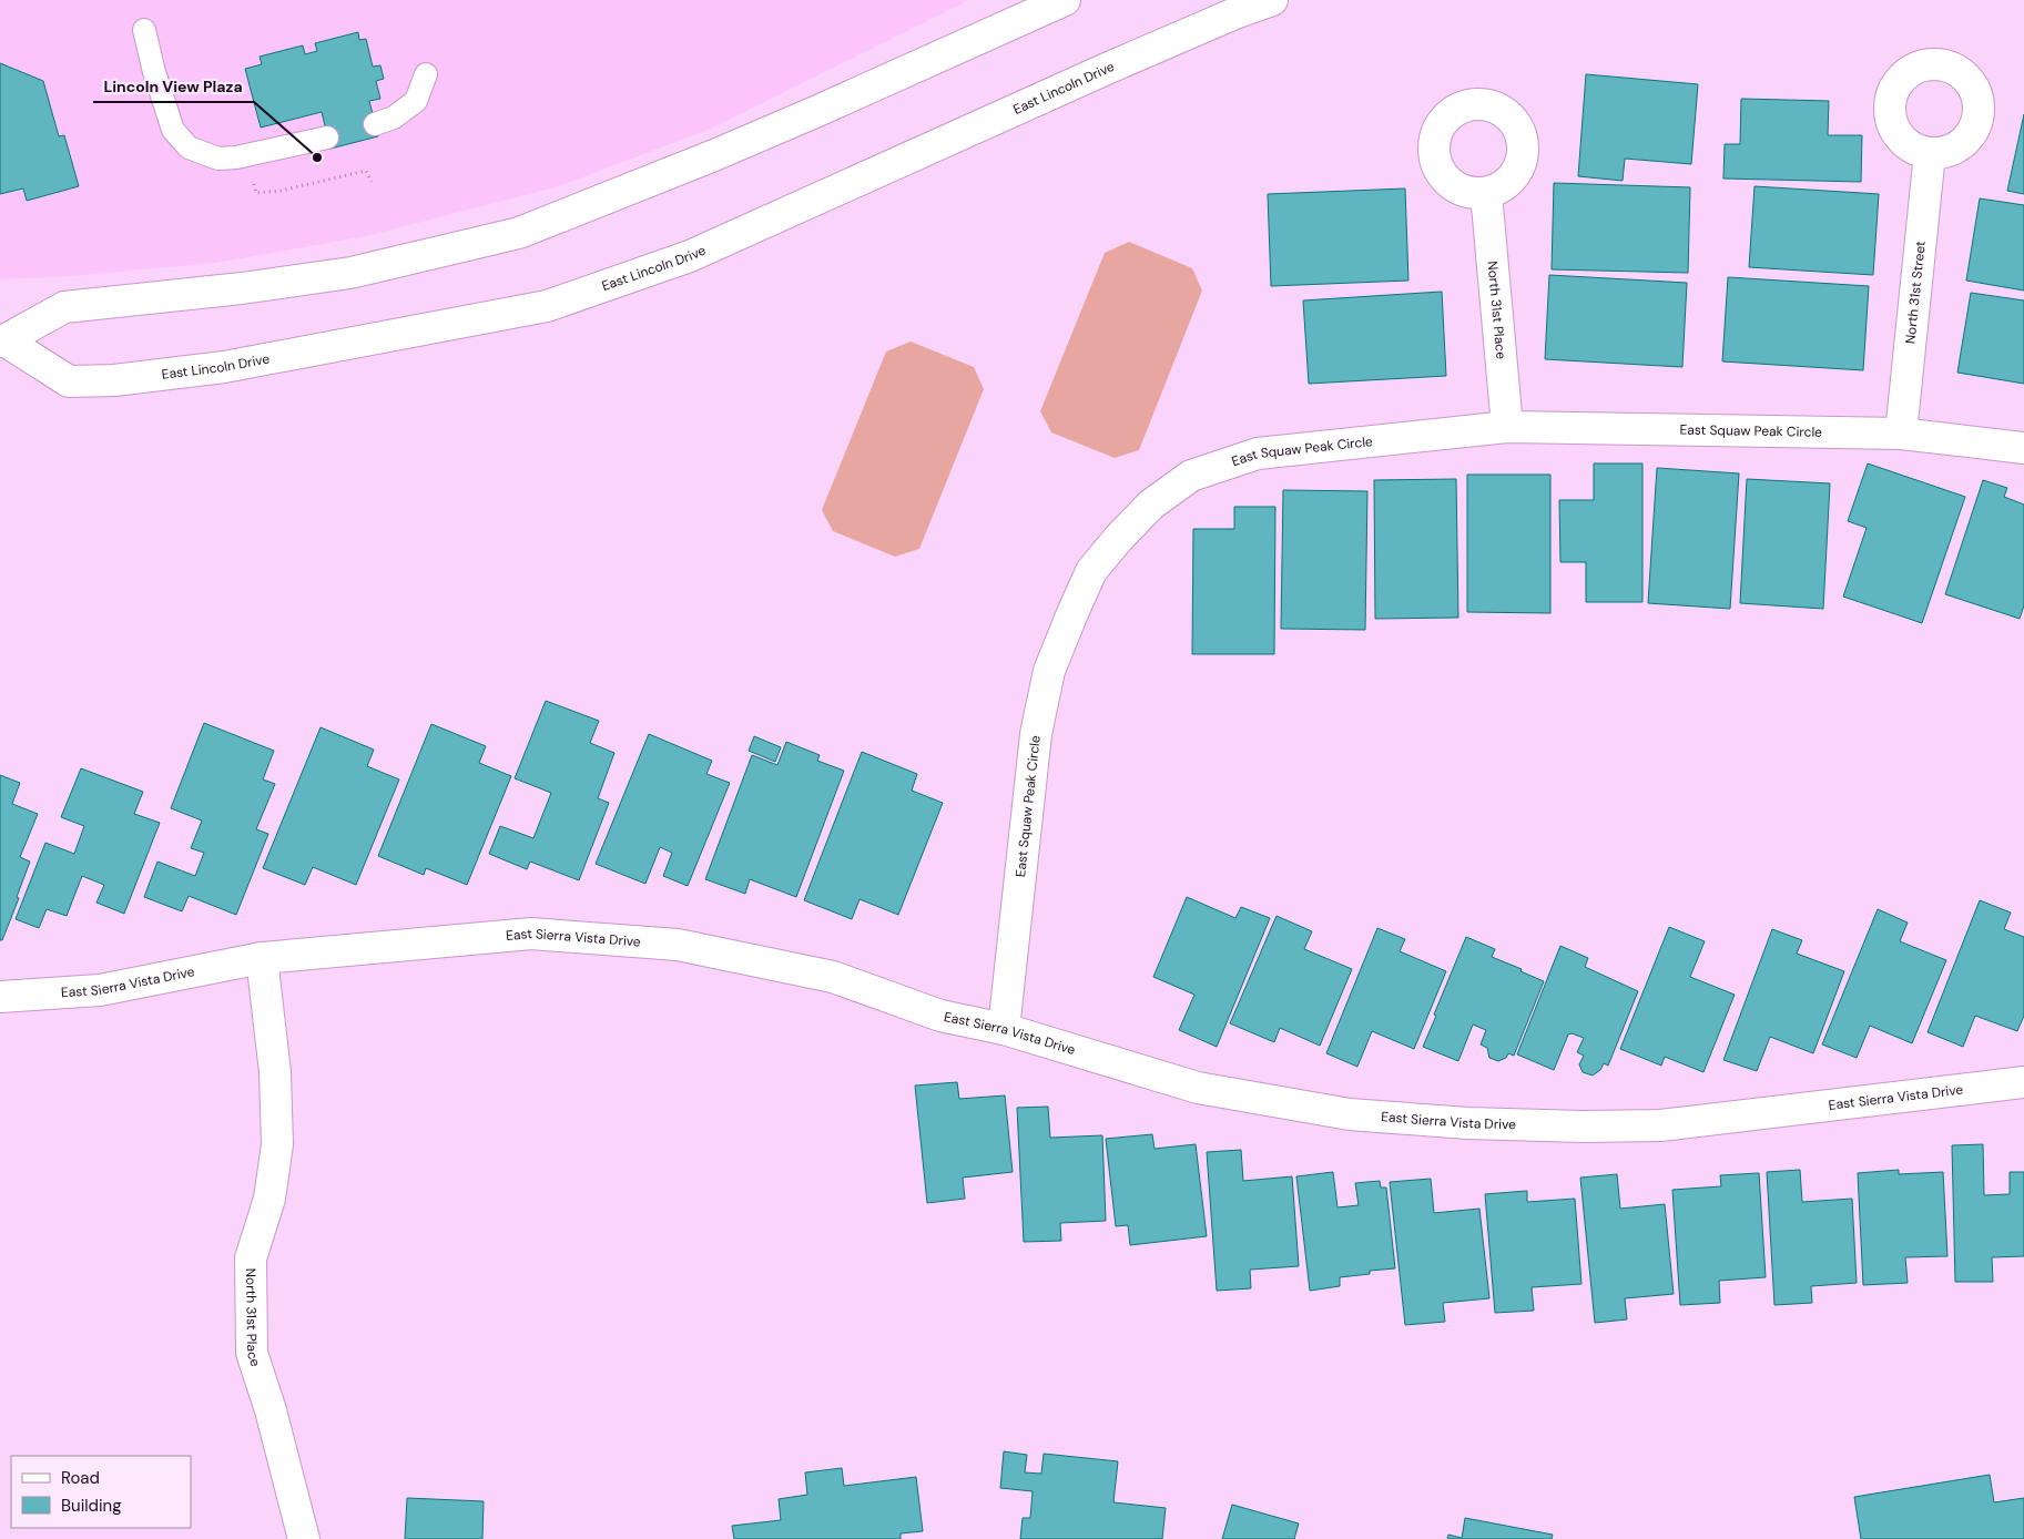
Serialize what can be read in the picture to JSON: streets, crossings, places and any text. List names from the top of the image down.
{
  "streets": {
    "street": [
      "East Lincoln Drive",
      "North 31st Street",
      "North 31st Place",
      "East Squaw Peak Circle",
      "East Sierra Vista Drive"
    ]
  },
  "crossings": [
    ["North 31st Street", "East Squaw Peak Circle"],
    ["North 31st Place", "East Squaw Peak Circle"],
    ["North 31st Place", "East Sierra Vista Drive"],
    ["East Squaw Peak Circle", "East Sierra Vista Drive"]
  ],
  "places": ["Lincoln View Plaza"],
  "legend": ["Road", "Building"]
}
